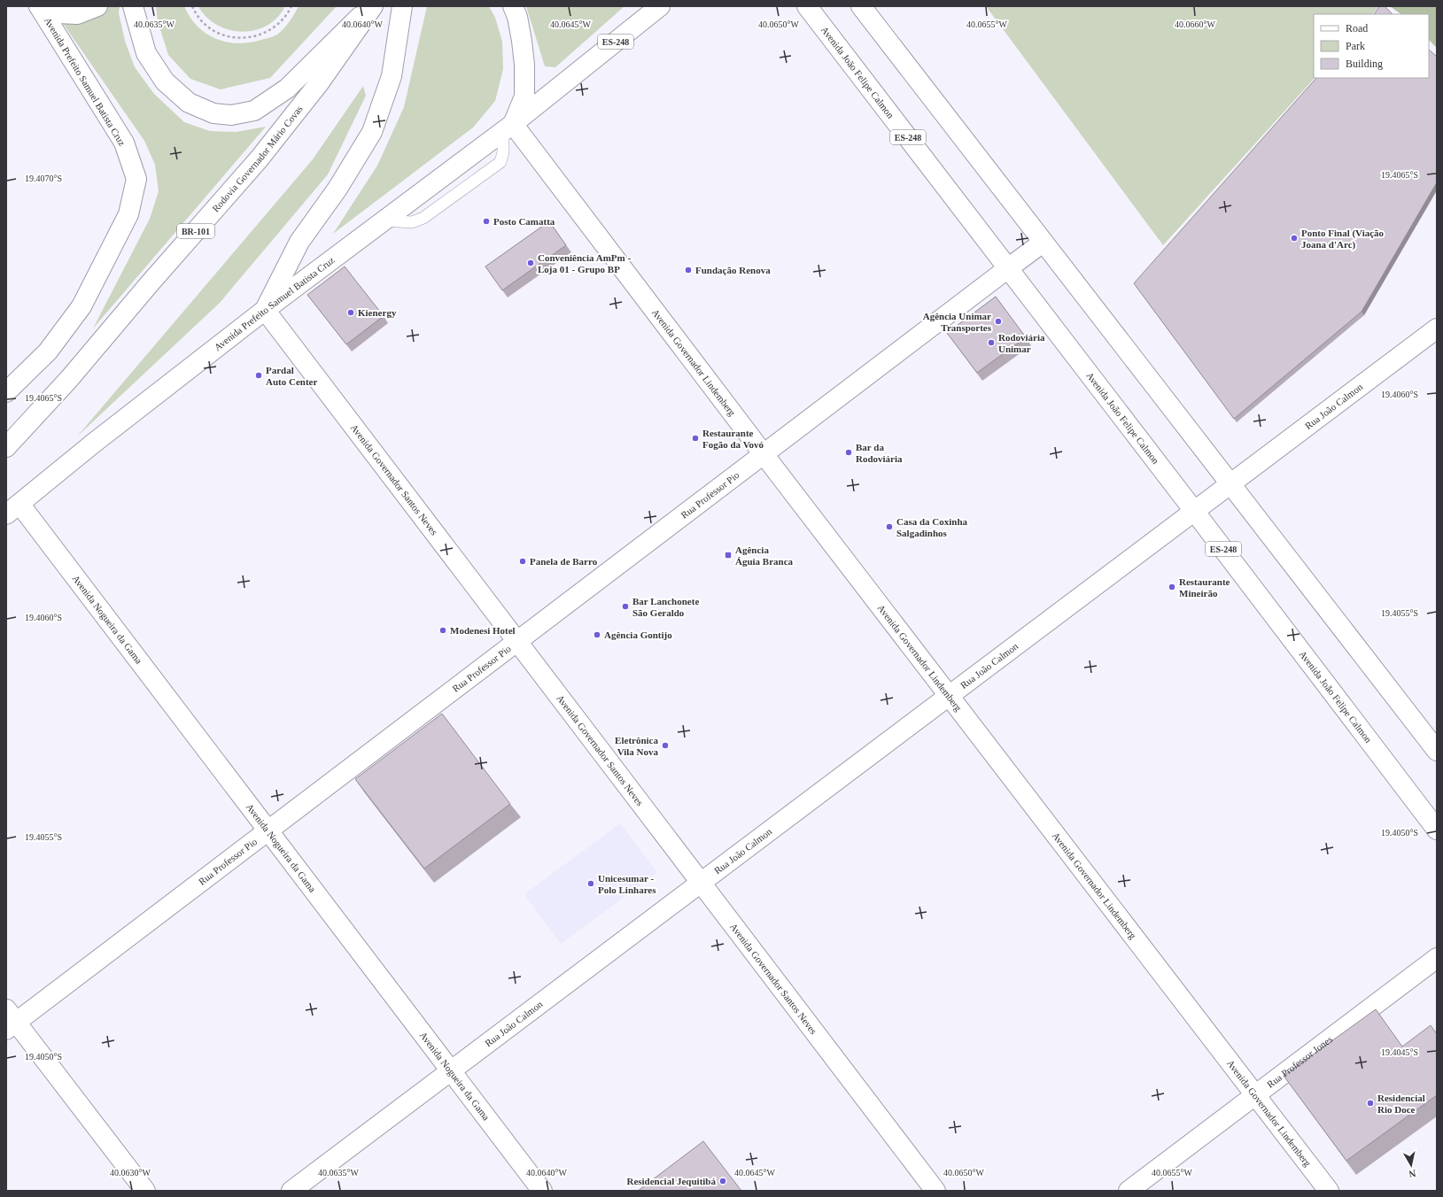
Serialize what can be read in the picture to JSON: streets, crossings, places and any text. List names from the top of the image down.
{
  "streets": {
    "main road": [
      "ES-248",
      "Avenida João Felipe Calmon",
      "Avenida Prefeito Samuel Batista Cruz",
      "Rodovia Governador Mário Covas",
      "BR-101",
      "Avenida Governador Lindemberg",
      "Rua João Calmon",
      "Avenida Governador Santos Neves",
      "Rua Professor Pio",
      "Avenida Nogueira da Gama",
      "Rua Professor Jones"
    ]
  },
  "crossings": [
    ["ES-248", "Avenida Prefeito Samuel Batista Cruz"],
    ["Avenida João Felipe Calmon", "Rua João Calmon"],
    ["Avenida João Felipe Calmon", "Rua Professor Pio"],
    ["Avenida Prefeito Samuel Batista Cruz", "Avenida Governador Lindemberg"],
    ["Avenida Prefeito Samuel Batista Cruz", "Avenida Governador Santos Neves"],
    ["Avenida Prefeito Samuel Batista Cruz", "Avenida Nogueira da Gama"],
    ["Avenida Governador Lindemberg", "Rua João Calmon"],
    ["Avenida Governador Lindemberg", "Rua Professor Pio"],
    ["Avenida Governador Lindemberg", "Rua Professor Jones"],
    ["Rua João Calmon", "Avenida Governador Santos Neves"],
    ["Rua João Calmon", "Avenida Nogueira da Gama"],
    ["Avenida Governador Santos Neves", "Rua Professor Pio"],
    ["Rua Professor Pio", "Avenida Nogueira da Gama"]
  ],
  "places": {
    "other": [
      "Posto Camatta",
      "Ponto Final (Viação Joana d'Arc)",
      "Conveniência AmPm - Loja 01 - Grupo BP",
      "Fundação Renova",
      "Kienergy",
      "Agência Unimar Transportes",
      "Rodoviária Unimar",
      "Pardal Auto Center",
      "Restaurante Fogão da Vovó",
      "Bar da Rodoviária",
      "Casa da Coxinha Salgadinhos",
      "Panela de Barro",
      "Restaurante Mineirão",
      "Bar Lanchonete São Geraldo",
      "Modenesi Hotel",
      "Agência Gontijo",
      "Eletrônica Vila Nova",
      "Unicesumar - Polo Linhares",
      "Residencial Rio Doce",
      "Residencial Jequitibá"
    ],
    "transit": ["Agência Águia Branca"]
  },
  "legend": ["Road", "Park", "Building"],
  "north": "bottom",
  "coordinates": [
    "40.0635°W",
    "40.0640°W",
    "40.0645°W",
    "40.0650°W",
    "40.0655°W",
    "40.0660°W",
    "19.4065°S",
    "19.4070°S",
    "19.4060°S",
    "19.4055°S",
    "19.4050°S",
    "19.4045°S",
    "40.0630°W"
  ]
}
